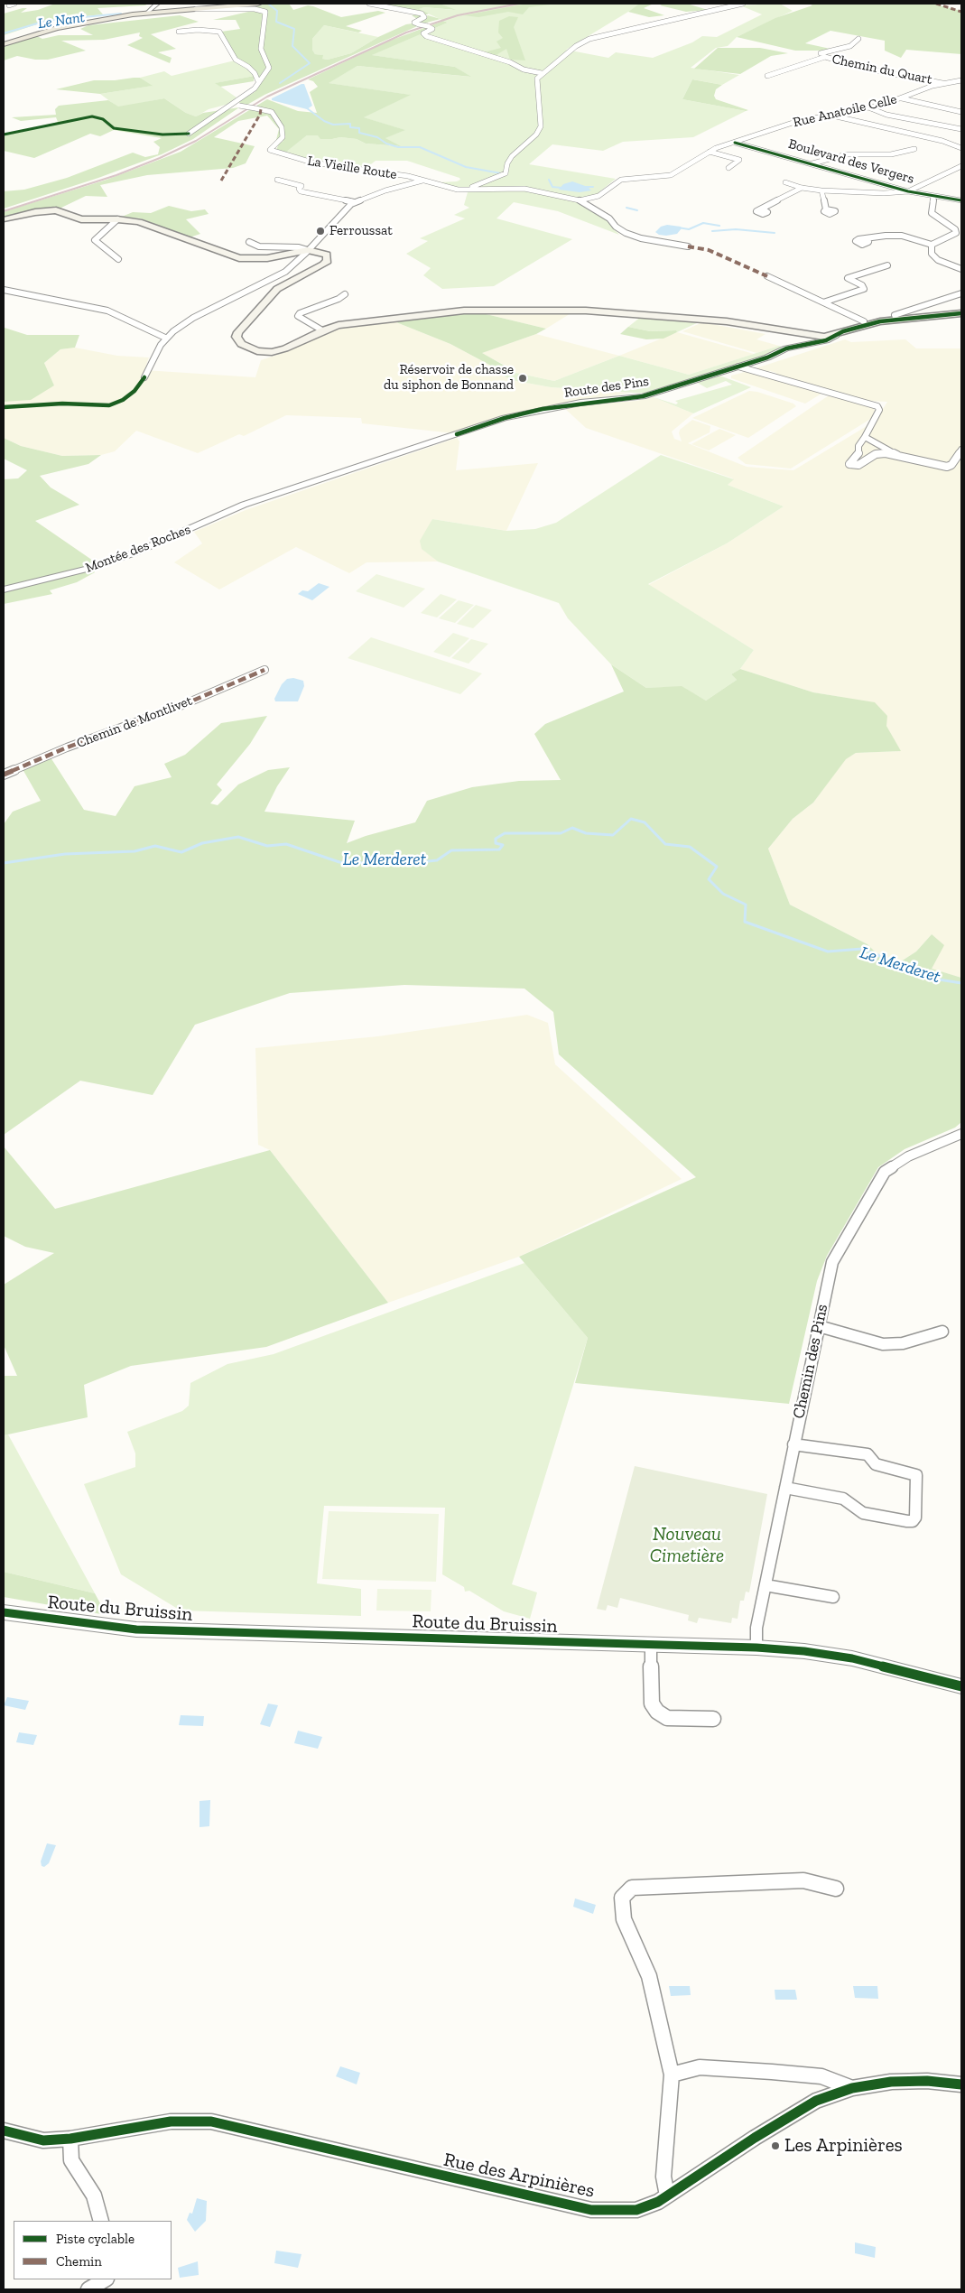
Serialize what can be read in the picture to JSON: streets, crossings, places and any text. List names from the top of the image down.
{
  "streets": {
    "street": [
      "Chemin du Quart",
      "Rue Anatoile Celle",
      "Boulevard des Vergers",
      "La Vieille Route",
      "Route des Pins",
      "Montée des Roches",
      "Chemin de Montlivet",
      "Chemin des Pins",
      "Route du Bruissin",
      "Rue des Arpinières"
    ]
  },
  "crossings": [
    ["Chemin du Quart", "Rue Anatoile Celle"],
    ["Rue Anatoile Celle", "Boulevard des Vergers"],
    ["Rue Anatoile Celle", "La Vieille Route"],
    ["Route des Pins", "Montée des Roches"],
    ["Chemin des Pins", "Route du Bruissin"]
  ],
  "water": ["Le Nant", "Le Merderet"],
  "parks": ["Nouveau Cimetière"],
  "places": ["Ferroussat", "Réservoir de chasse du siphon de Bonnand", "Les Arpinières"],
  "legend": ["Piste cyclable", "Chemin"]
}
